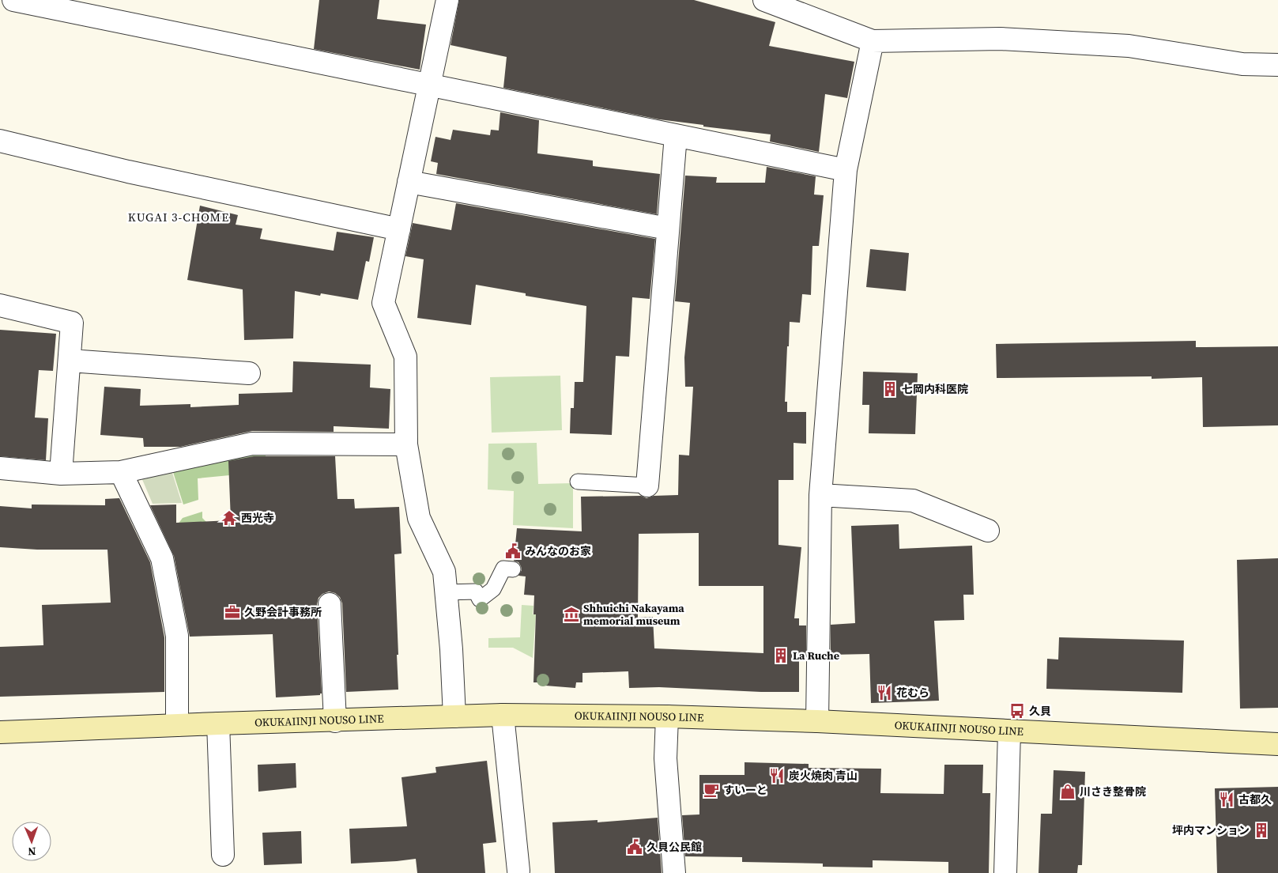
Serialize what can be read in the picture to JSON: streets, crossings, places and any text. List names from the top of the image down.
{
  "streets": {
    "main road": ["OKUKAIINJI NOUSO LINE"]
  },
  "districts": ["KUGAI 3-CHOME"],
  "places": {
    "building": ["七岡内科医院", "La Ruche", "坪内マンション"],
    "temple": ["西光寺"],
    "public building": ["みんなのお家", "久貝公民館"],
    "office": ["久野会計事務所"],
    "museum": ["Shhuichi Nakayama memorial museum"],
    "restaurant": ["花むら", "炭火焼肉 青山", "古都久"],
    "bus stop": ["久貝"],
    "cafe": ["すいーと"],
    "shop": ["川さき整骨院"]
  },
  "north": "bottom"
}
